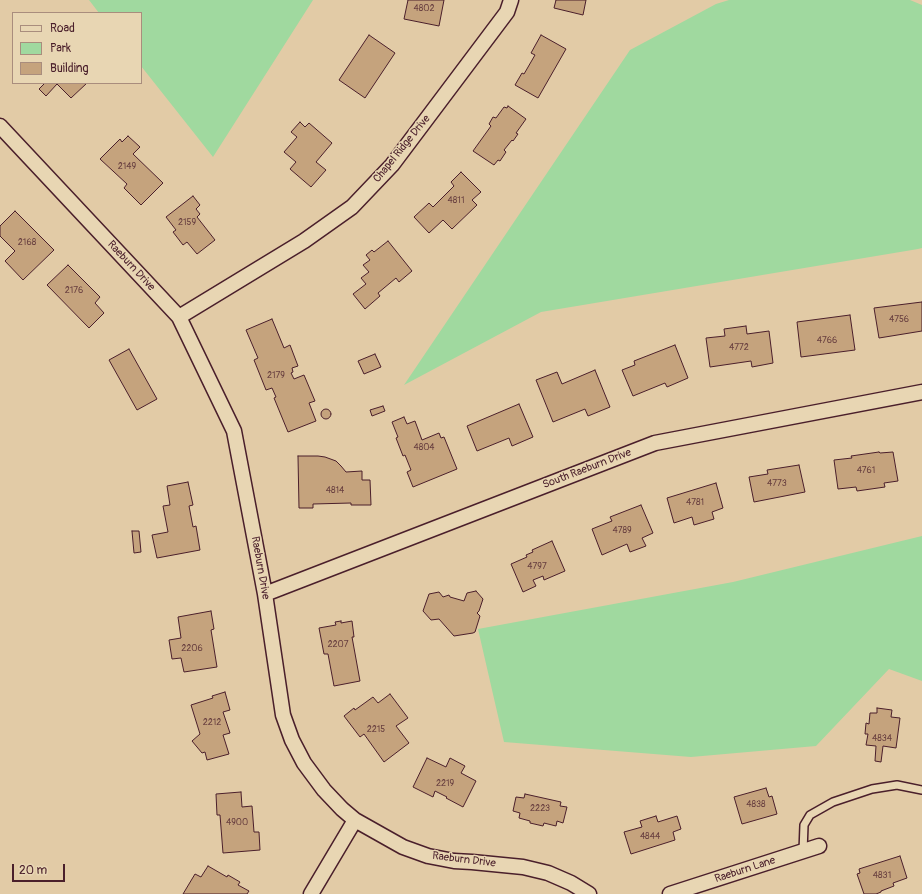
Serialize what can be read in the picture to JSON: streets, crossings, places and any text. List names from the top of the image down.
{
  "streets": {
    "street": [
      "Chapel Ridge Drive",
      "Raeburn Drive",
      "South Raeburn Drive",
      "Raeburn Lane"
    ]
  },
  "crossings": [
    ["Chapel Ridge Drive", "Raeburn Drive"],
    ["Raeburn Drive", "South Raeburn Drive"]
  ],
  "house_numbers": [
    "4802",
    "2149",
    "4811",
    "2159",
    "2168",
    "2176",
    "4756",
    "4766",
    "4772",
    "2179",
    "4804",
    "4761",
    "4773",
    "4814",
    "4781",
    "4789",
    "4797",
    "2207",
    "2206",
    "2212",
    "2215",
    "4834",
    "2219",
    "4838",
    "2223",
    "4900",
    "4844",
    "4831"
  ],
  "legend": ["Road", "Park", "Building"],
  "scale_bar": "20 m"
}
